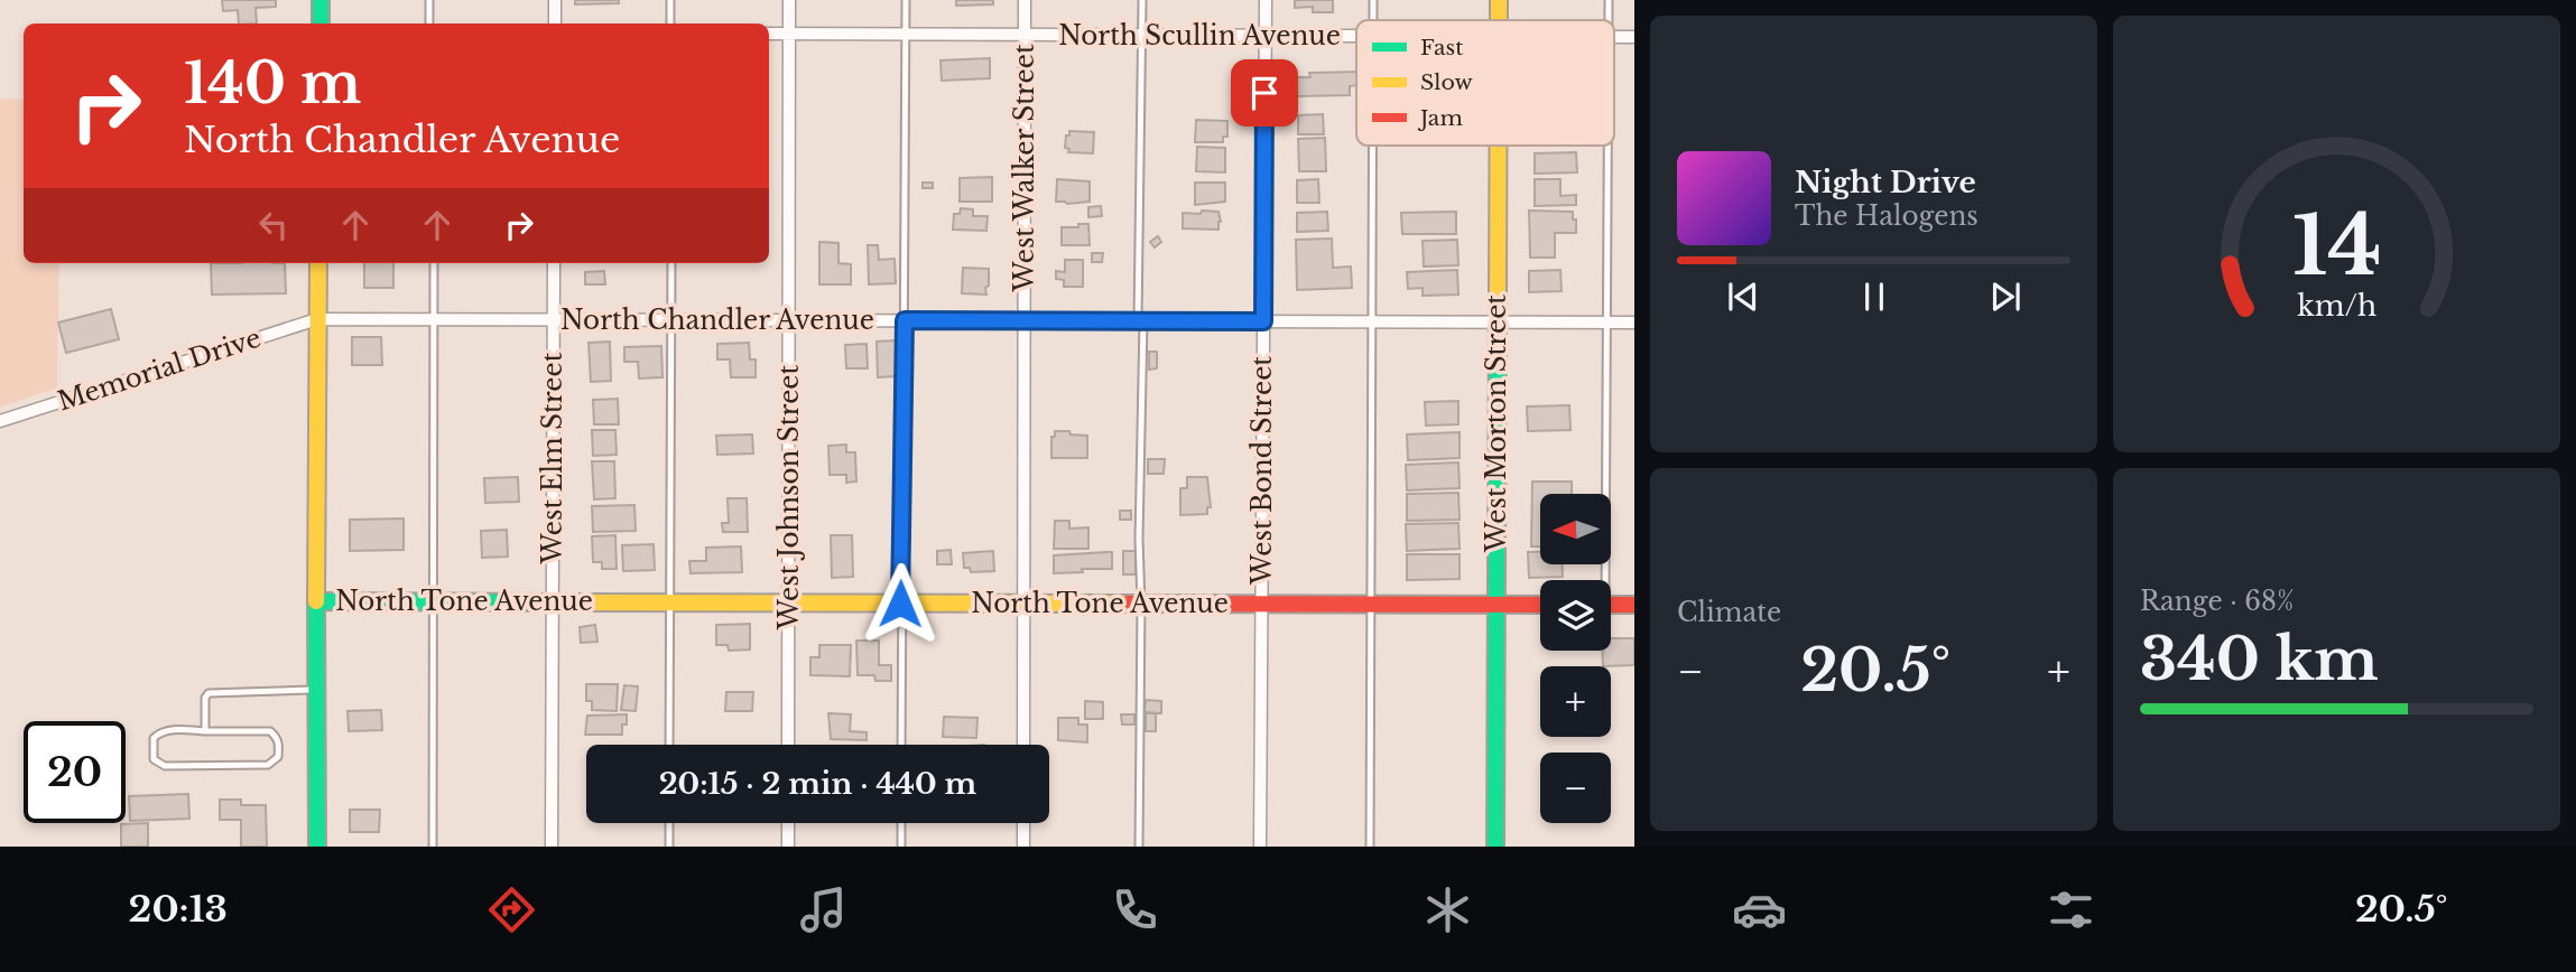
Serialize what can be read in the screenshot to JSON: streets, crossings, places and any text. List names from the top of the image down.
{
  "streets": {
    "main road": ["West Morton Street", "North Tone Avenue"],
    "street": [
      "North Scullin Avenue",
      "West Walker Street",
      "North Chandler Avenue",
      "Memorial Drive",
      "West Elm Street",
      "West Bond Street",
      "West Johnson Street"
    ]
  },
  "crossings": [
    ["North Scullin Avenue", "West Walker Street"],
    ["North Scullin Avenue", "West Bond Street"],
    ["North Scullin Avenue", "West Johnson Street"],
    ["West Walker Street", "North Chandler Avenue"],
    ["West Walker Street", "North Tone Avenue"],
    ["North Chandler Avenue", "Memorial Drive"],
    ["North Chandler Avenue", "West Morton Street"],
    ["North Chandler Avenue", "West Elm Street"],
    ["North Chandler Avenue", "West Bond Street"],
    ["North Chandler Avenue", "West Johnson Street"],
    ["West Morton Street", "North Tone Avenue"],
    ["West Elm Street", "North Tone Avenue"],
    ["West Bond Street", "North Tone Avenue"],
    ["West Johnson Street", "North Tone Avenue"]
  ],
  "legend": ["Fast", "Slow", "Jam"],
  "north": "left",
  "page": {
    "turn": ["140 m", "North Chandler Avenue"],
    "song": ["Night Drive", "The Halogens"],
    "tile": [
      "Climate",
      ["Range · 68%", "340 km"]
    ],
    "map_buttons": ["+", "−"],
    "heat": ["−", "20.5°", "+"],
    "limit": "20",
    "trip": "20:15 · 2 min · 440 m",
    "tabs": ["20:13", "20.5°"],
    "gauge": ["14", "km/h"]
  }
}
